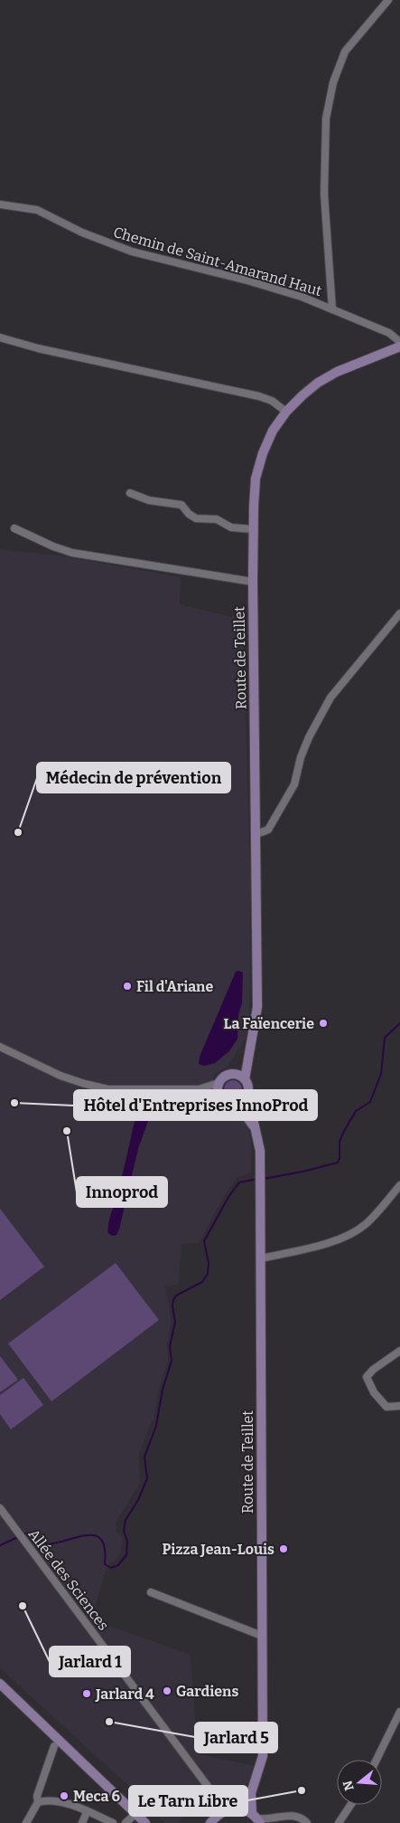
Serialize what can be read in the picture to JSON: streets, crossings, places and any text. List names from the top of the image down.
{
  "streets": {
    "main road": ["Route de Teillet"],
    "street": ["Chemin de Saint-Amarand Haut", "Allée des Sciences"]
  },
  "crossings": [
    ["Route de Teillet", "Allée des Sciences"]
  ],
  "places": [
    "Médecin de prévention",
    "Fil d'Ariane",
    "La Faïencerie",
    "Hôtel d'Entreprises InnoProd",
    "Innoprod",
    "Pizza Jean-Louis",
    "Jarlard 1",
    "Gardiens",
    "Jarlard 4",
    "Jarlard 5",
    "Le Tarn Libre",
    "Meca 6"
  ],
  "north": "left"
}
